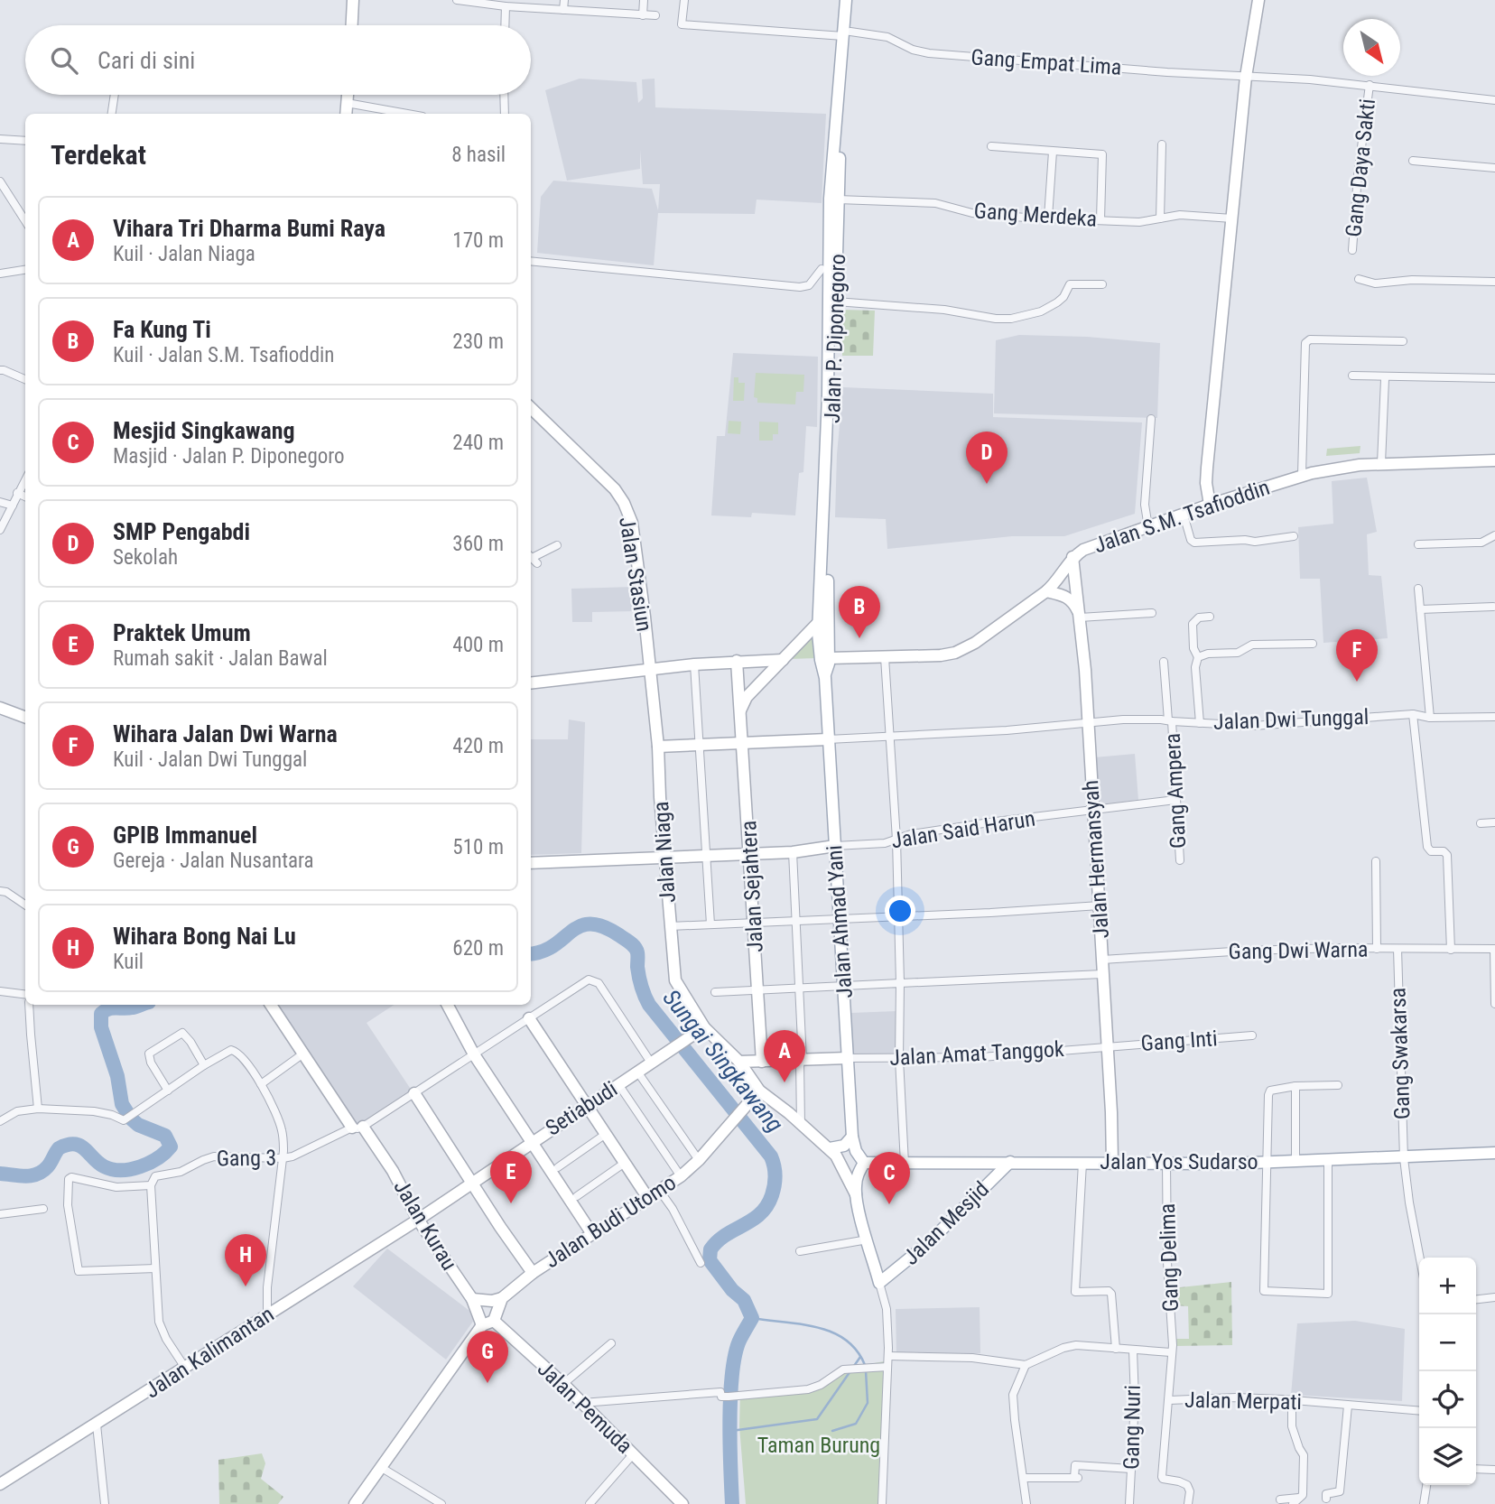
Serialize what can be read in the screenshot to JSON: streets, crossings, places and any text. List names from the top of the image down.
{
  "streets": {
    "main road": [
      "Jalan P. Diponegoro",
      "Jalan S.M. Tsafioddin",
      "Jalan Stasiun",
      "Jalan Niaga",
      "Jalan Hermansyah",
      "Jalan Sejahtera",
      "Jalan Ahmad Yani",
      "Setiabudi",
      "Jalan Yos Sudarso",
      "Jalan Budi Utomo",
      "Jalan Mesjid",
      "Jalan Kurau",
      "Jalan Kalimantan",
      "Jalan Pemuda"
    ],
    "street": [
      "Gang Empat Lima",
      "Gang Daya Sakti",
      "Gang Merdeka",
      "Jalan Dwi Tunggal",
      "Gang Ampera",
      "Jalan Said Harun",
      "Gang Dwi Warna",
      "Gang Inti",
      "Jalan Amat Tanggok",
      "Gang Swakarsa",
      "Gang 3",
      "Gang Delima",
      "Jalan Merpati",
      "Gang Nuri"
    ]
  },
  "crossings": [
    ["Gang Empat Lima", "Gang Daya Sakti"],
    ["Gang Empat Lima", "Jalan P. Diponegoro"],
    ["Gang Merdeka", "Jalan P. Diponegoro"],
    ["Jalan P. Diponegoro", "Jalan S.M. Tsafioddin"],
    ["Jalan P. Diponegoro", "Jalan Ahmad Yani"],
    ["Jalan S.M. Tsafioddin", "Jalan Hermansyah"],
    ["Jalan Stasiun", "Jalan Niaga"],
    ["Jalan Dwi Tunggal", "Gang Ampera"],
    ["Jalan Dwi Tunggal", "Jalan Hermansyah"],
    ["Jalan Dwi Tunggal", "Jalan Ahmad Yani"],
    ["Gang Ampera", "Jalan Said Harun"],
    ["Jalan Said Harun", "Jalan Hermansyah"],
    ["Jalan Said Harun", "Jalan Ahmad Yani"],
    ["Jalan Niaga", "Setiabudi"],
    ["Jalan Hermansyah", "Gang Dwi Warna"],
    ["Jalan Hermansyah", "Gang Inti"],
    ["Jalan Hermansyah", "Jalan Amat Tanggok"],
    ["Jalan Hermansyah", "Jalan Yos Sudarso"],
    ["Jalan Ahmad Yani", "Jalan Amat Tanggok"],
    ["Jalan Ahmad Yani", "Jalan Yos Sudarso"],
    ["Gang Dwi Warna", "Gang Swakarsa"],
    ["Gang Inti", "Jalan Amat Tanggok"],
    ["Gang Swakarsa", "Jalan Yos Sudarso"],
    ["Setiabudi", "Gang 3"],
    ["Setiabudi", "Jalan Kurau"],
    ["Setiabudi", "Jalan Kalimantan"],
    ["Gang 3", "Jalan Kurau"],
    ["Jalan Yos Sudarso", "Jalan Mesjid"],
    ["Jalan Yos Sudarso", "Gang Delima"],
    ["Jalan Kurau", "Jalan Kalimantan"],
    ["Gang Delima", "Jalan Merpati"]
  ],
  "water": ["Sungai Singkawang"],
  "parks": ["Taman Burung"],
  "north": "bottom right",
  "page": {
    "search": "Cari di sini",
    "heading": ["Terdekat", "8 hasil"],
    "list": [
      {
        "mark": "A",
        "name": "Vihara Tri Dharma Bumi Raya",
        "note": "Kuil · Jalan Niaga",
        "value": "170 m"
      },
      {
        "mark": "B",
        "name": "Fa Kung Ti",
        "note": "Kuil · Jalan S.M. Tsafioddin",
        "value": "230 m"
      },
      {
        "mark": "C",
        "name": "Mesjid Singkawang",
        "note": "Masjid · Jalan P. Diponegoro",
        "value": "240 m"
      },
      {
        "mark": "D",
        "name": "SMP Pengabdi",
        "note": "Sekolah",
        "value": "360 m"
      },
      {
        "mark": "E",
        "name": "Praktek Umum",
        "note": "Rumah sakit · Jalan Bawal",
        "value": "400 m"
      },
      {
        "mark": "F",
        "name": "Wihara Jalan Dwi Warna",
        "note": "Kuil · Jalan Dwi Tunggal",
        "value": "420 m"
      },
      {
        "mark": "G",
        "name": "GPIB Immanuel",
        "note": "Gereja · Jalan Nusantara",
        "value": "510 m"
      },
      {
        "mark": "H",
        "name": "Wihara Bong Nai Lu",
        "note": "Kuil",
        "value": "620 m"
      }
    ],
    "pins": [
      "D",
      "B",
      "F",
      "A",
      "E",
      "C",
      "H",
      "G"
    ],
    "map_buttons": ["+", "−"]
  }
}
